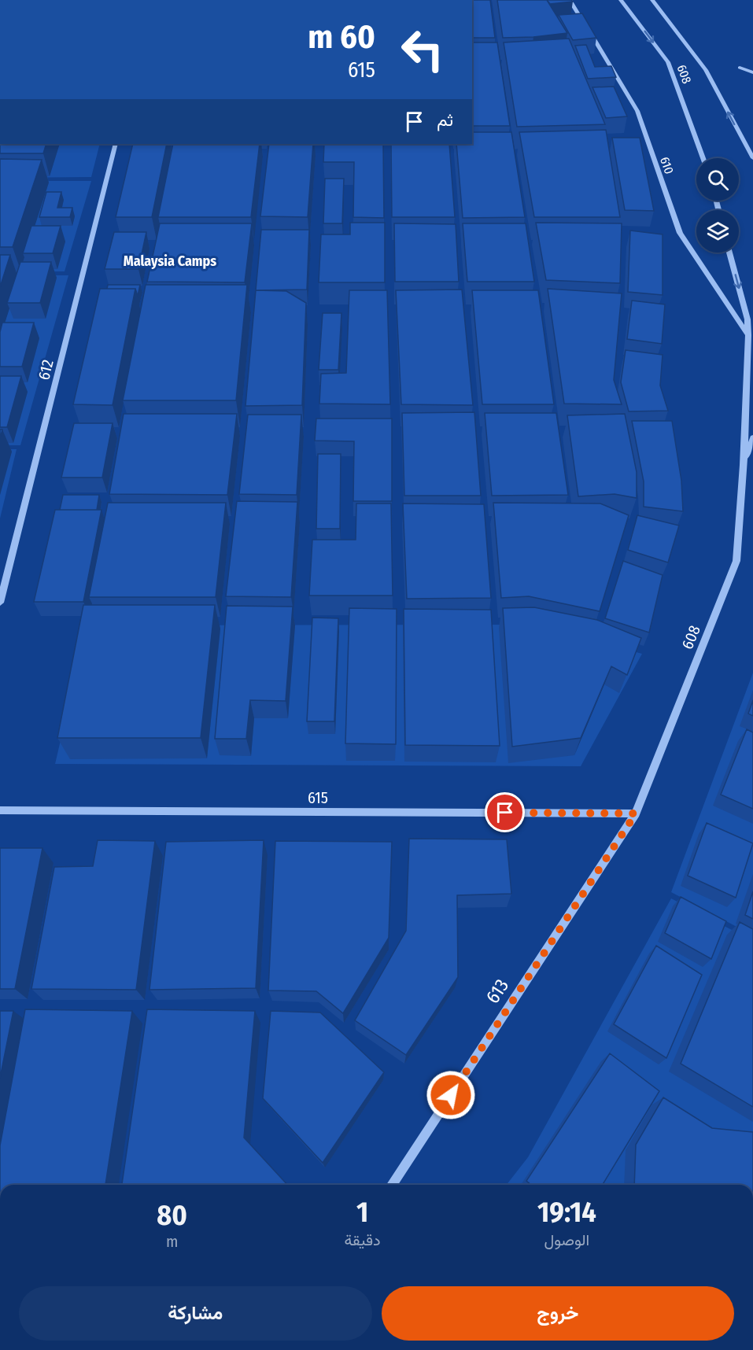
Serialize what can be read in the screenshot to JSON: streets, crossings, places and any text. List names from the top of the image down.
{
  "streets": {
    "street": [
      "608",
      "610",
      "612",
      "615",
      "613"
    ]
  },
  "crossings": [
    ["608", "610"],
    ["608", "615"],
    ["608", "613"],
    ["615", "613"]
  ],
  "districts": ["Malaysia Camps"],
  "page": {
    "turn": ["60 m", "615"],
    "then": "ثم",
    "eta": [
      "19:14",
      "الوصول",
      "1",
      "دقيقة",
      "80",
      "m"
    ],
    "buttons": ["خروج", "مشاركة"]
  }
}
